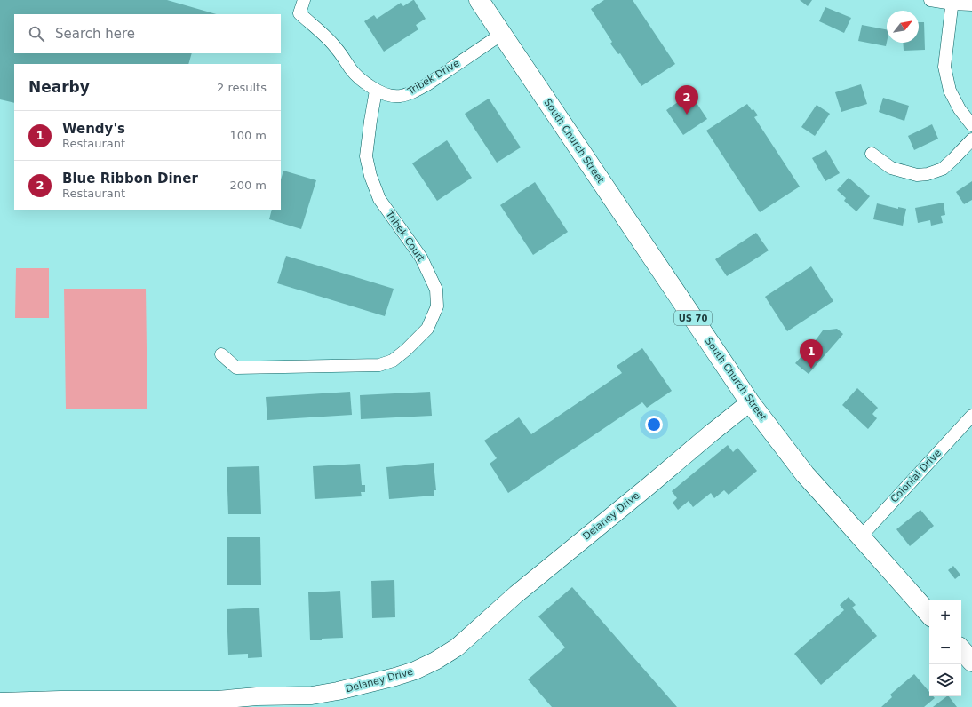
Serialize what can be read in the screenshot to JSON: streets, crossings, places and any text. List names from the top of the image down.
{
  "streets": {
    "main road": ["South Church Street", "US 70"],
    "street": [
      "Tribek Drive",
      "Tribek Court",
      "Colonial Drive",
      "Delaney Drive"
    ]
  },
  "crossings": [
    ["Tribek Drive", "South Church Street"],
    ["Tribek Drive", "Tribek Court"],
    ["South Church Street", "Colonial Drive"],
    ["South Church Street", "Delaney Drive"]
  ],
  "north": "top right",
  "page": {
    "search": "Search here",
    "heading": ["Nearby", "2 results"],
    "pins": ["2", "1"],
    "list": [
      {
        "mark": "1",
        "name": "Wendy's",
        "note": "Restaurant",
        "value": "100 m"
      },
      {
        "mark": "2",
        "name": "Blue Ribbon Diner",
        "note": "Restaurant",
        "value": "200 m"
      }
    ],
    "map_buttons": ["+", "−"]
  }
}
